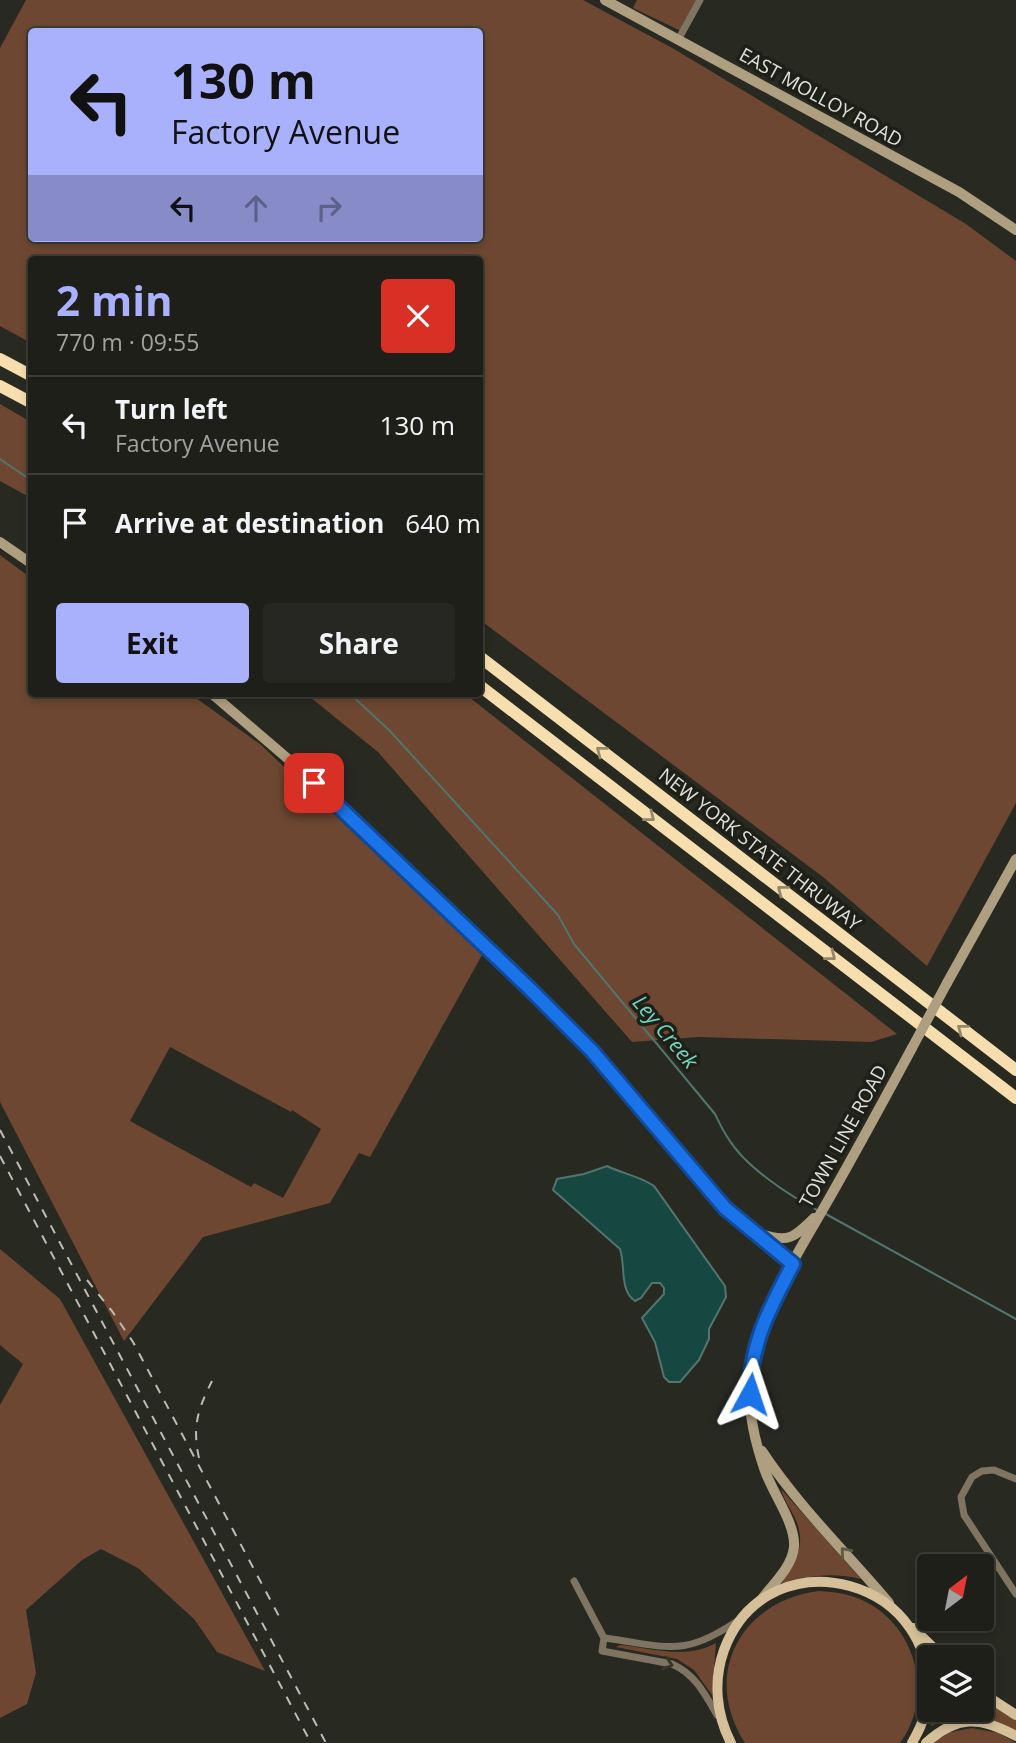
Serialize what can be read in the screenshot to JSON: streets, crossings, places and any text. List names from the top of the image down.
{
  "streets": {
    "highway": ["NEW YORK STATE THRUWAY"],
    "street": ["EAST MOLLOY ROAD", "TOWN LINE ROAD"]
  },
  "water": ["Ley Creek"],
  "north": "top right",
  "page": {
    "turn": ["130 m", "Factory Avenue"],
    "heading": ["2 min", "770 m · 09:55"],
    "list": [
      {
        "name": "Turn left",
        "note": "Factory Avenue",
        "value": "130 m"
      },
      {
        "name": "Arrive at destination",
        "value": "640 m"
      }
    ],
    "buttons": ["Exit", "Share"]
  }
}
